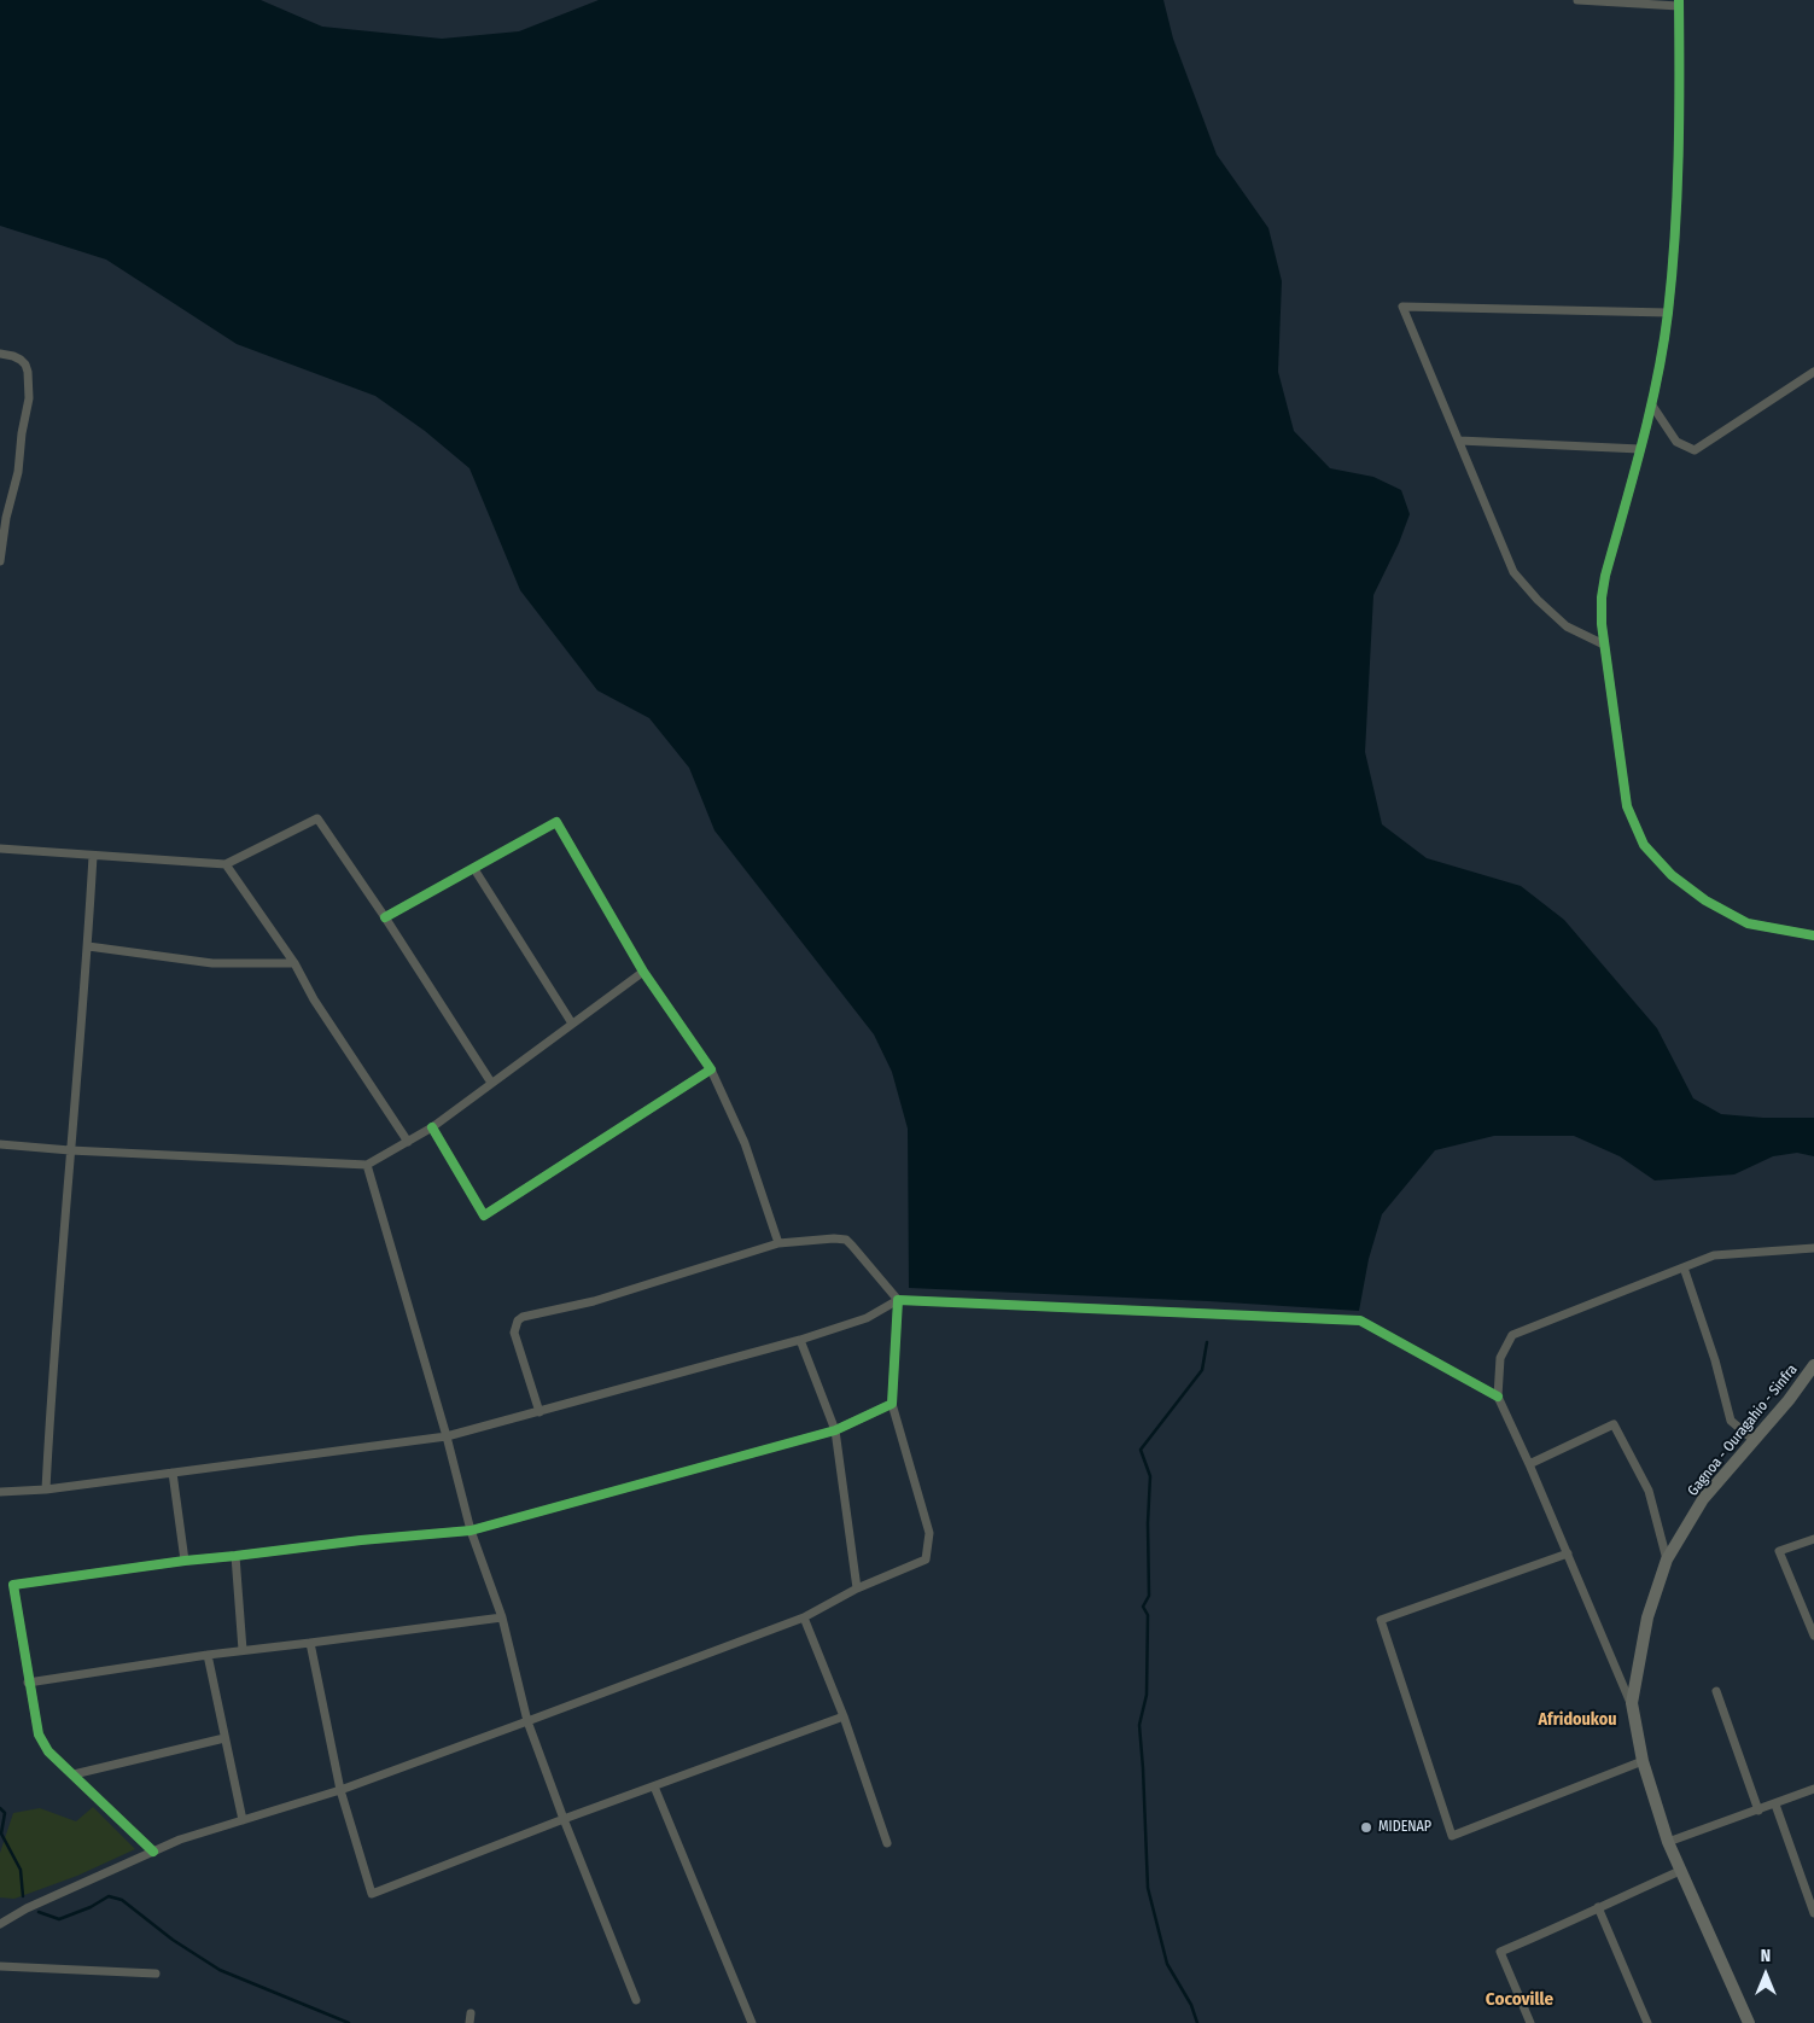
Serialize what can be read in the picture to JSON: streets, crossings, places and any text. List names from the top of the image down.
{
  "streets": {
    "main road": ["Gagnoa - Ouragahio - Sinfra"]
  },
  "districts": ["Afridoukou", "Cocoville"],
  "places": ["MIDENAP"],
  "north": "top"
}
